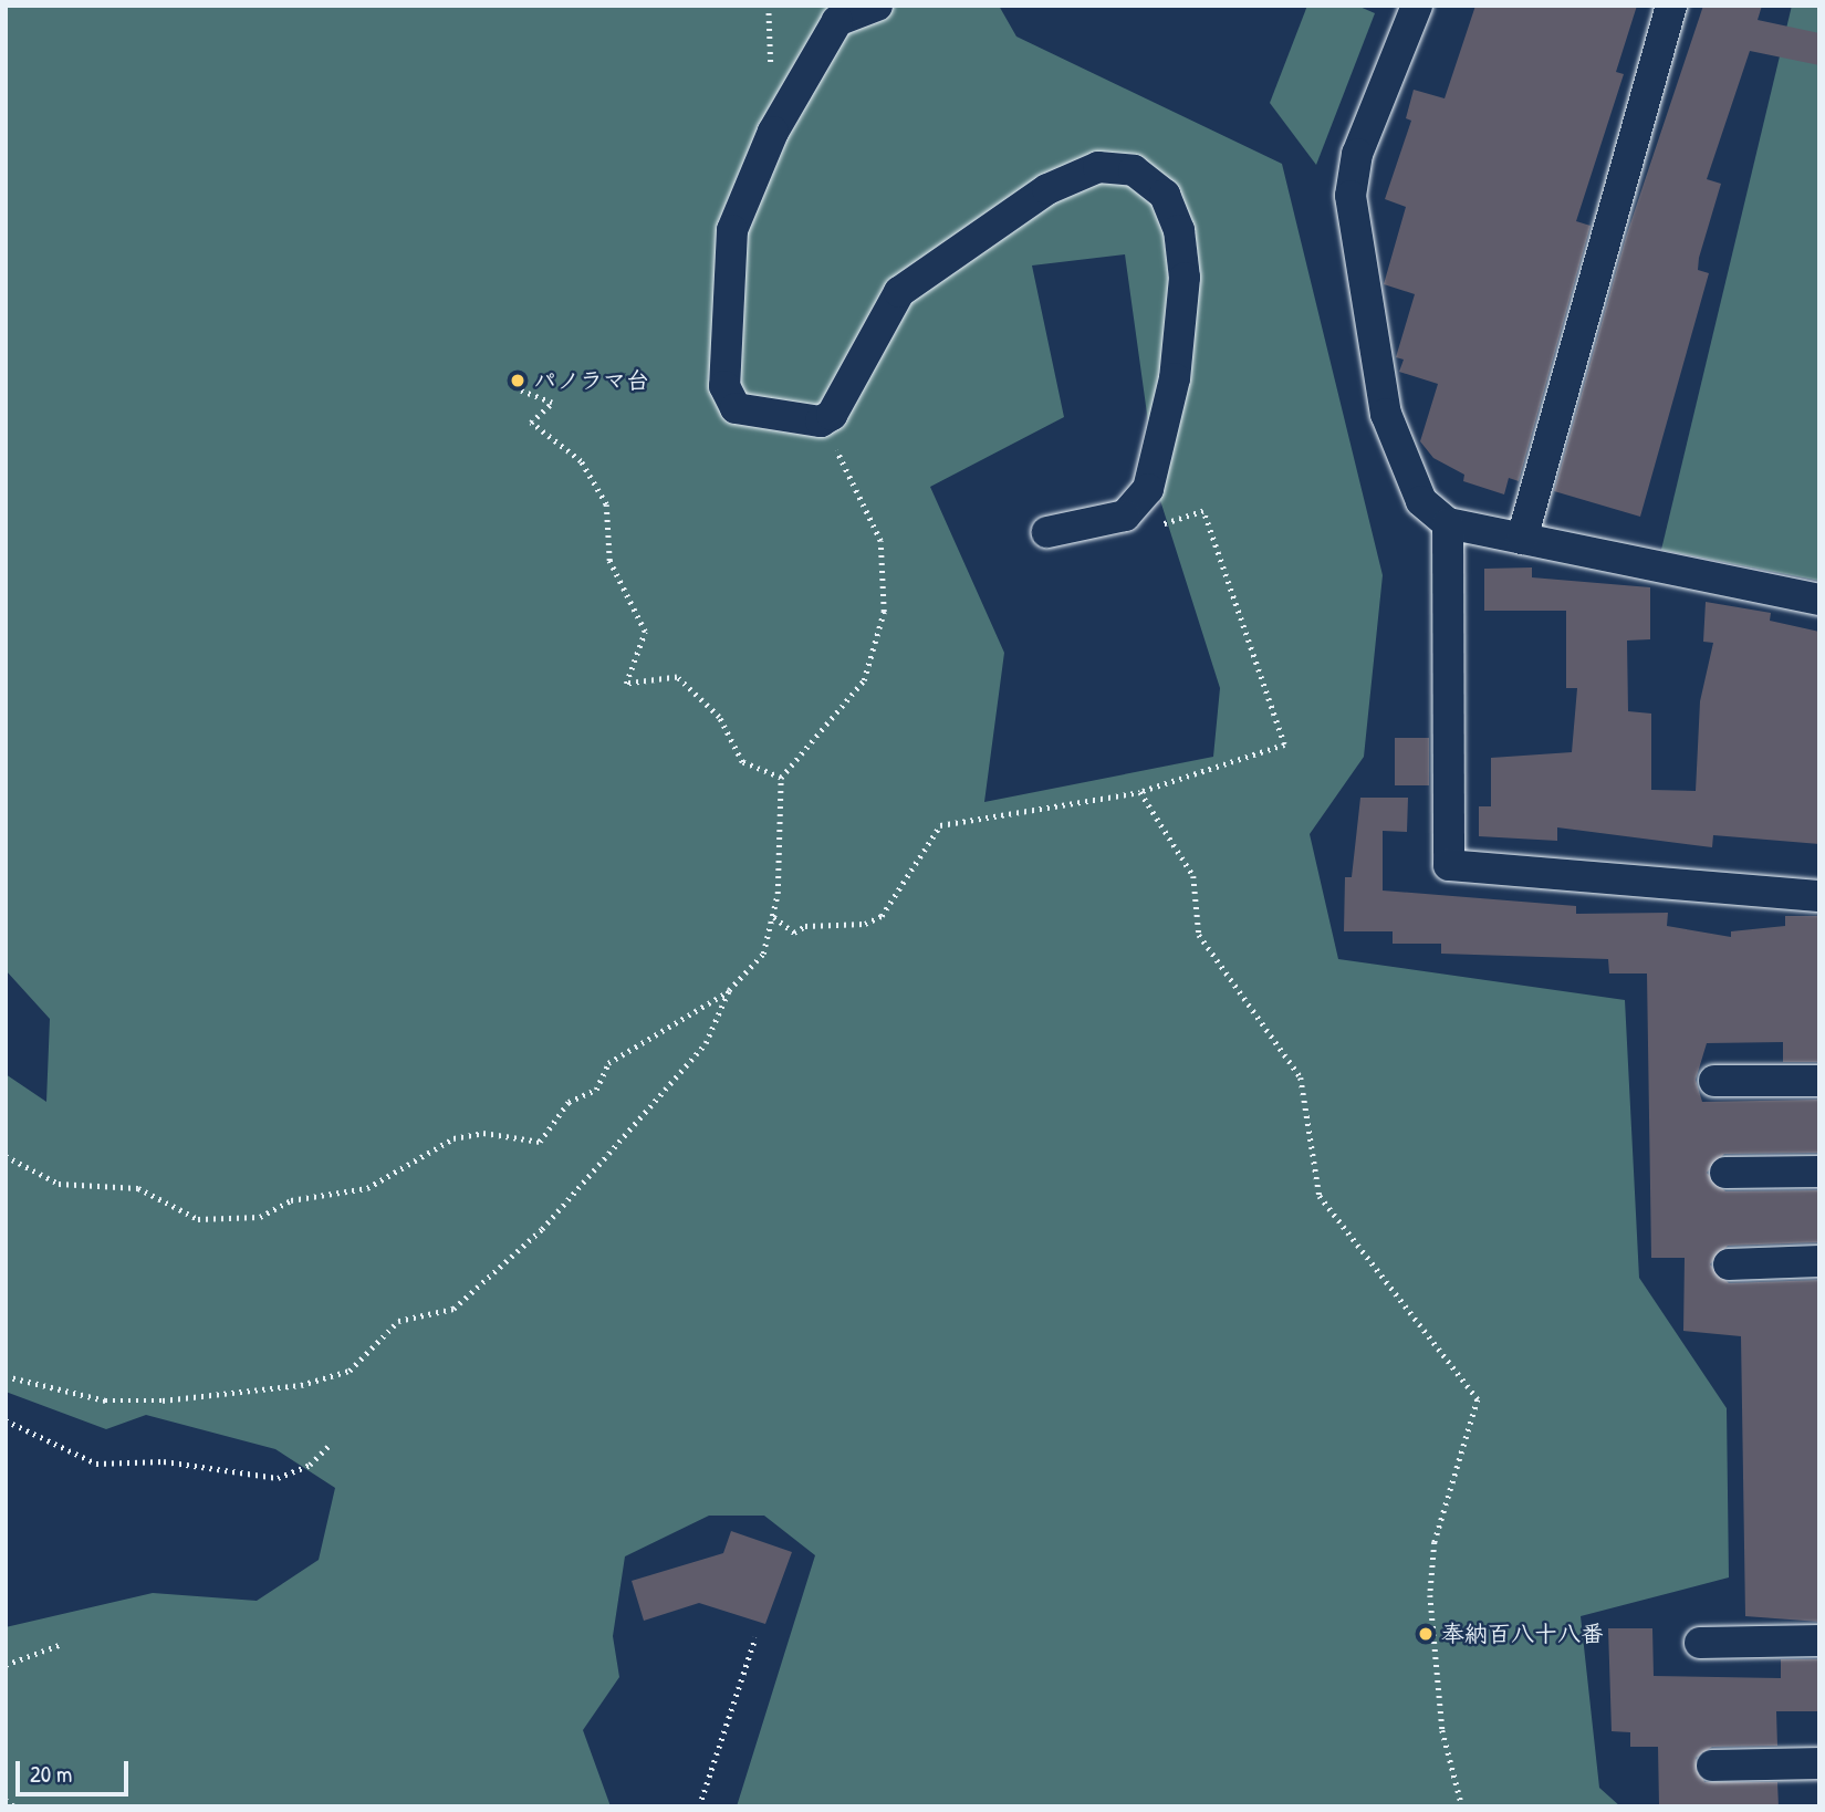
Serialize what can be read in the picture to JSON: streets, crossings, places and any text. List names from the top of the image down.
{
  "places": ["パノラマ台", "奉納百八十八番"],
  "scale_bar": "20 m"
}
